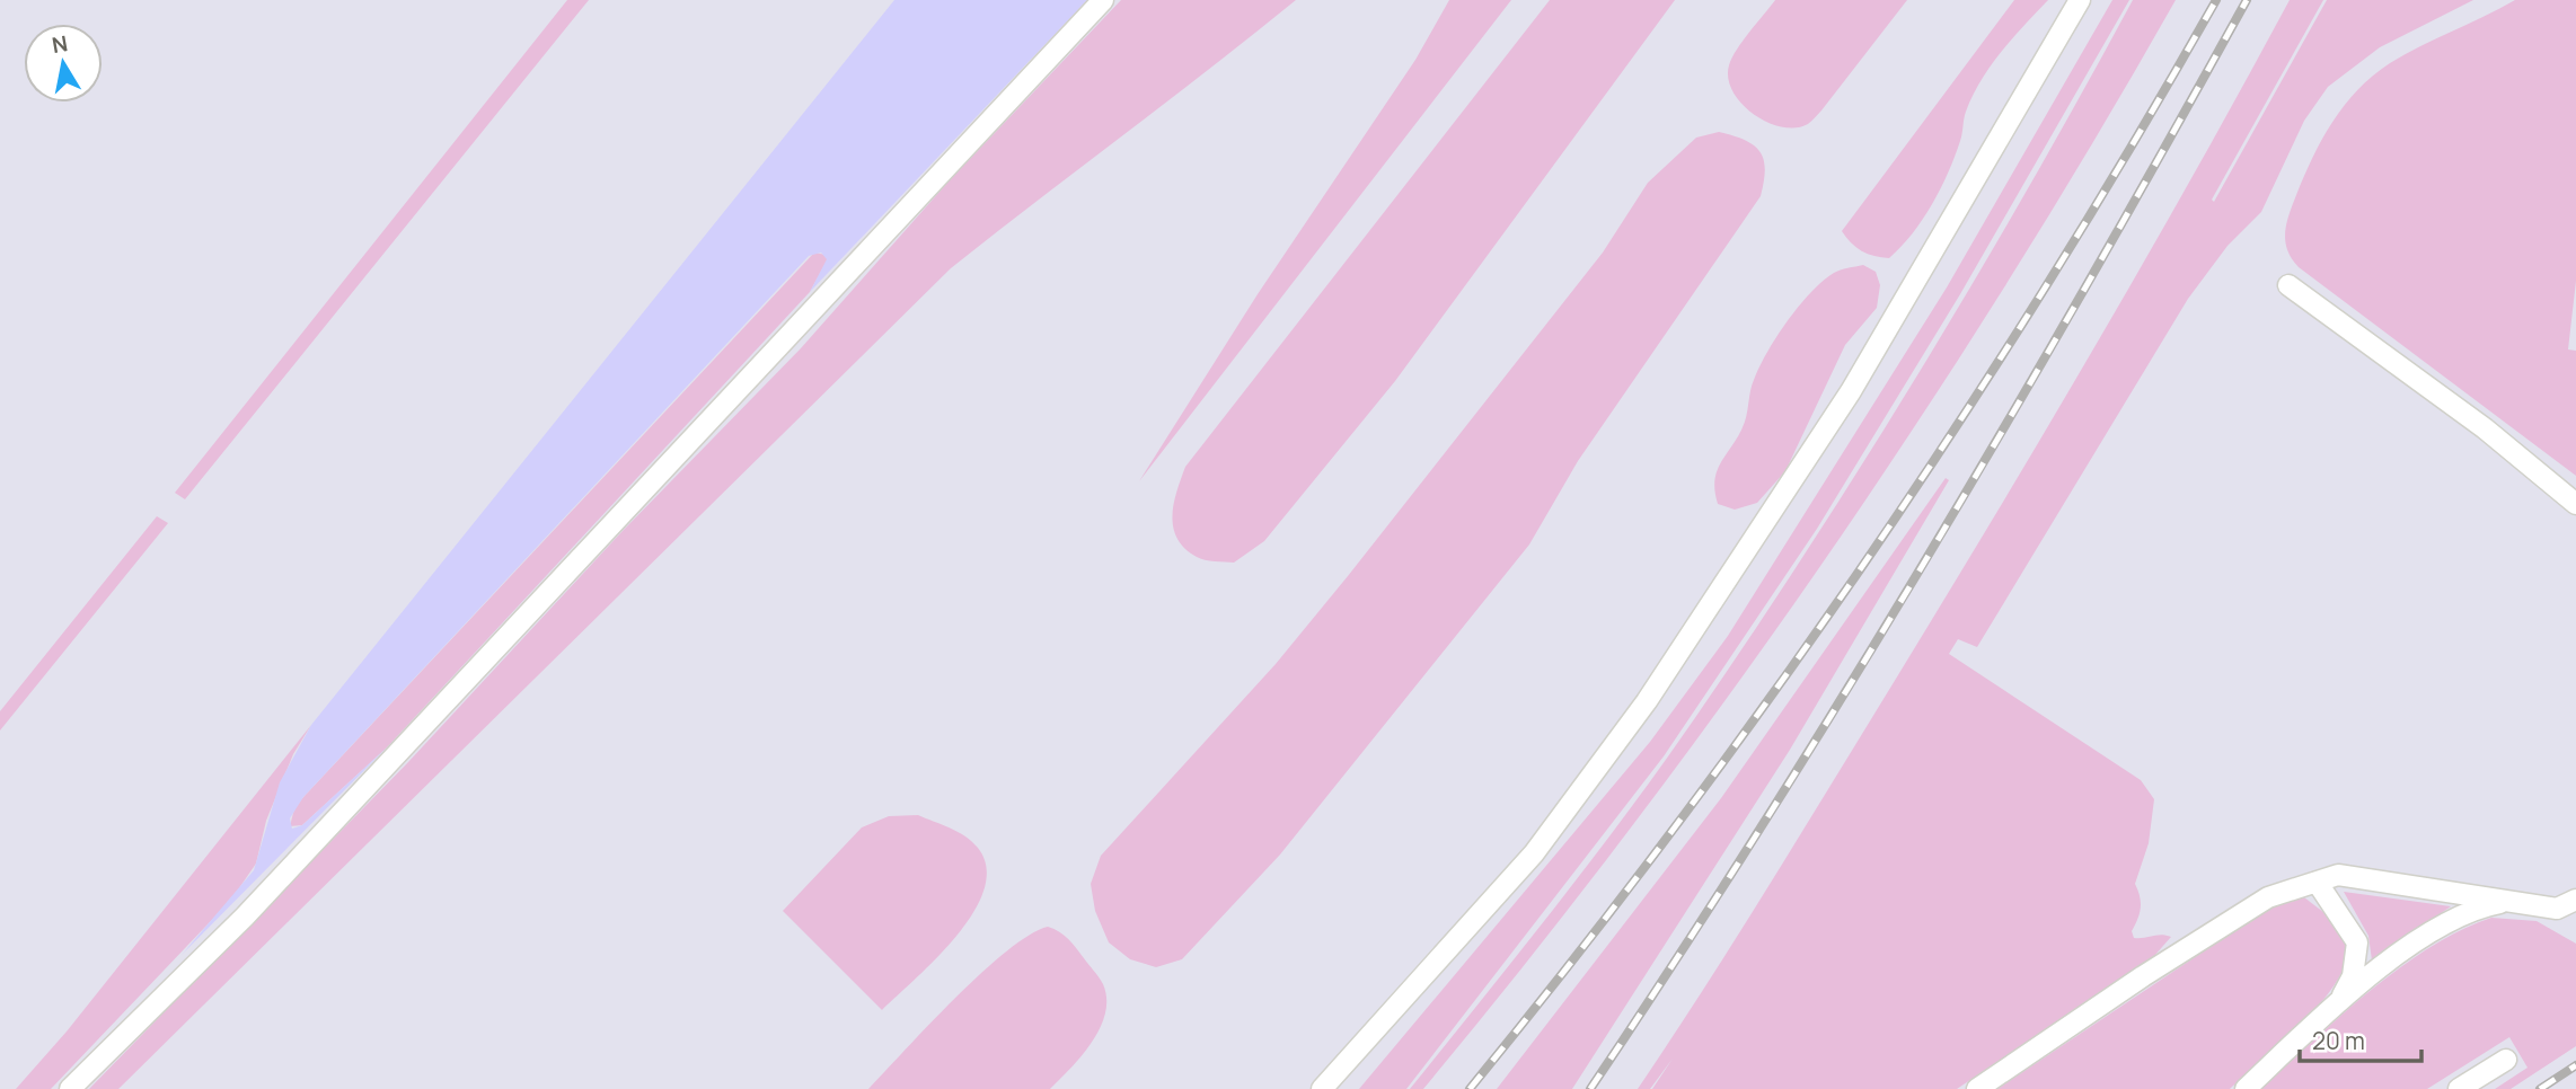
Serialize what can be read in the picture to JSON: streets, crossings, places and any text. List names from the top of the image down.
{
  "scale_bar": "20 m",
  "north": "top"
}
